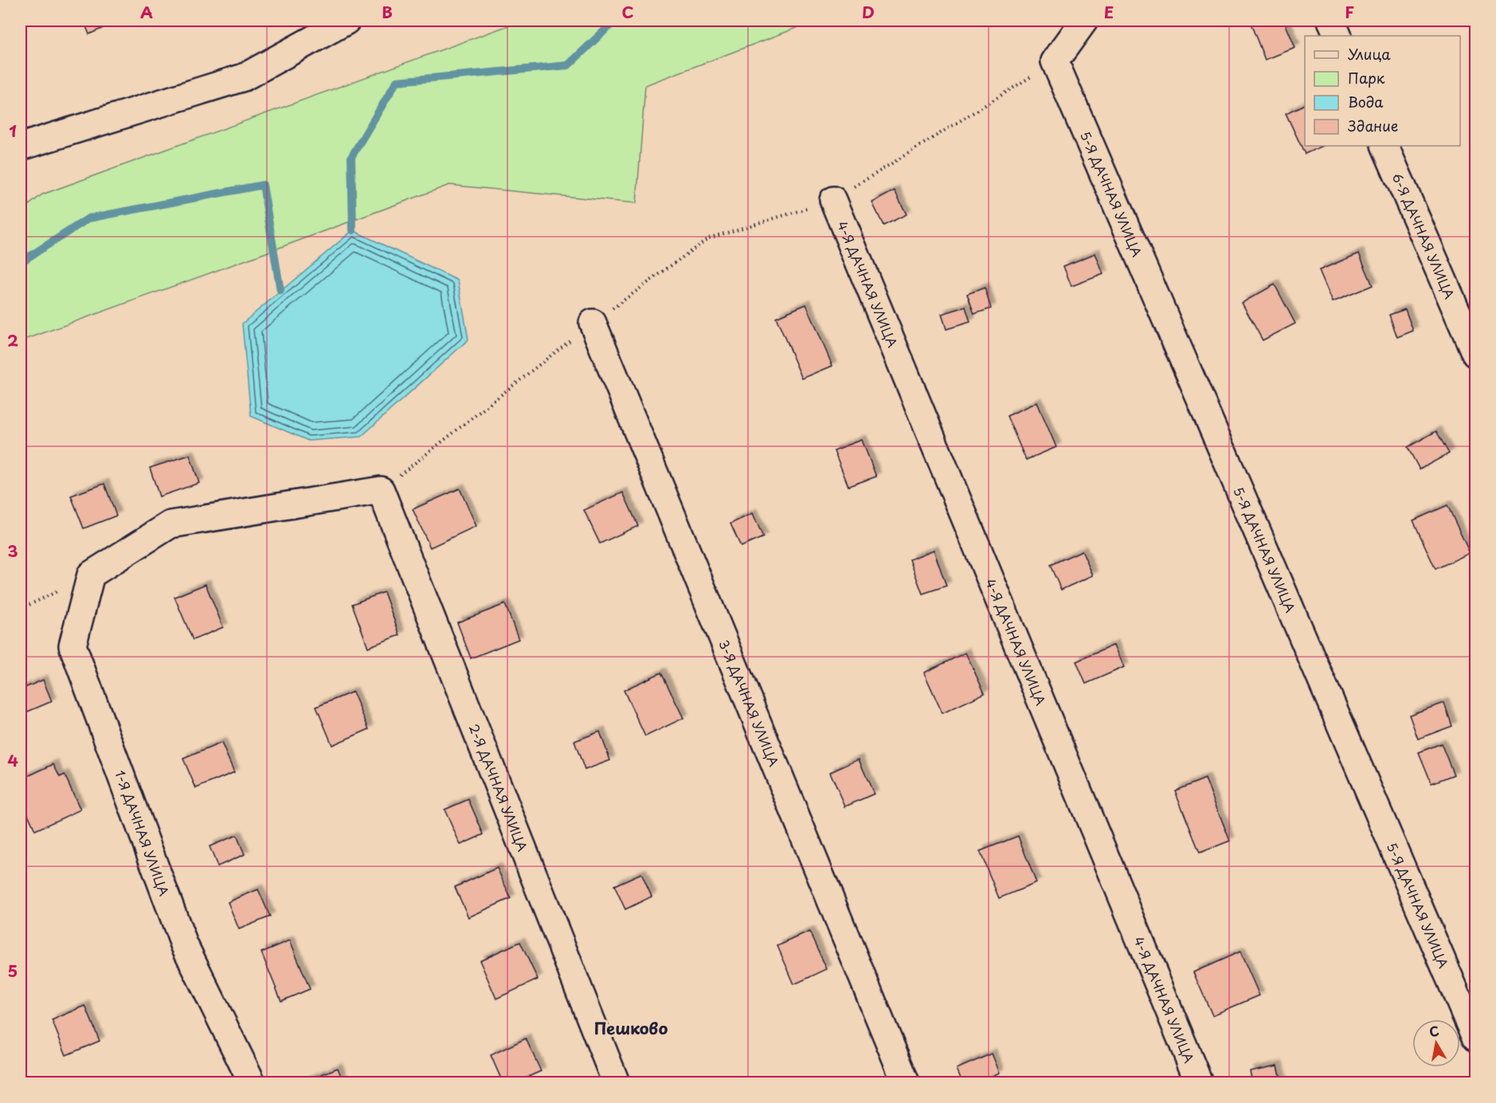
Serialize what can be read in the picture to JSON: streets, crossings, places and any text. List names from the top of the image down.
{
  "streets": {
    "street": [
      "5-Я ДАЧНАЯ УЛИЦА",
      "6-Я ДАЧНАЯ УЛИЦА",
      "4-Я ДАЧНАЯ УЛИЦА",
      "3-Я ДАЧНАЯ УЛИЦА",
      "2-Я ДАЧНАЯ УЛИЦА",
      "1-Я ДАЧНАЯ УЛИЦА"
    ]
  },
  "districts": ["Пешково"],
  "legend": [
    "Улица",
    "Парк",
    "Вода",
    "Здание"
  ],
  "north": "top",
  "grid": {
    "columns": [
      "A",
      "B",
      "C",
      "D",
      "E",
      "F"
    ],
    "rows": [
      "1",
      "2",
      "3",
      "4",
      "5"
    ]
  }
}
